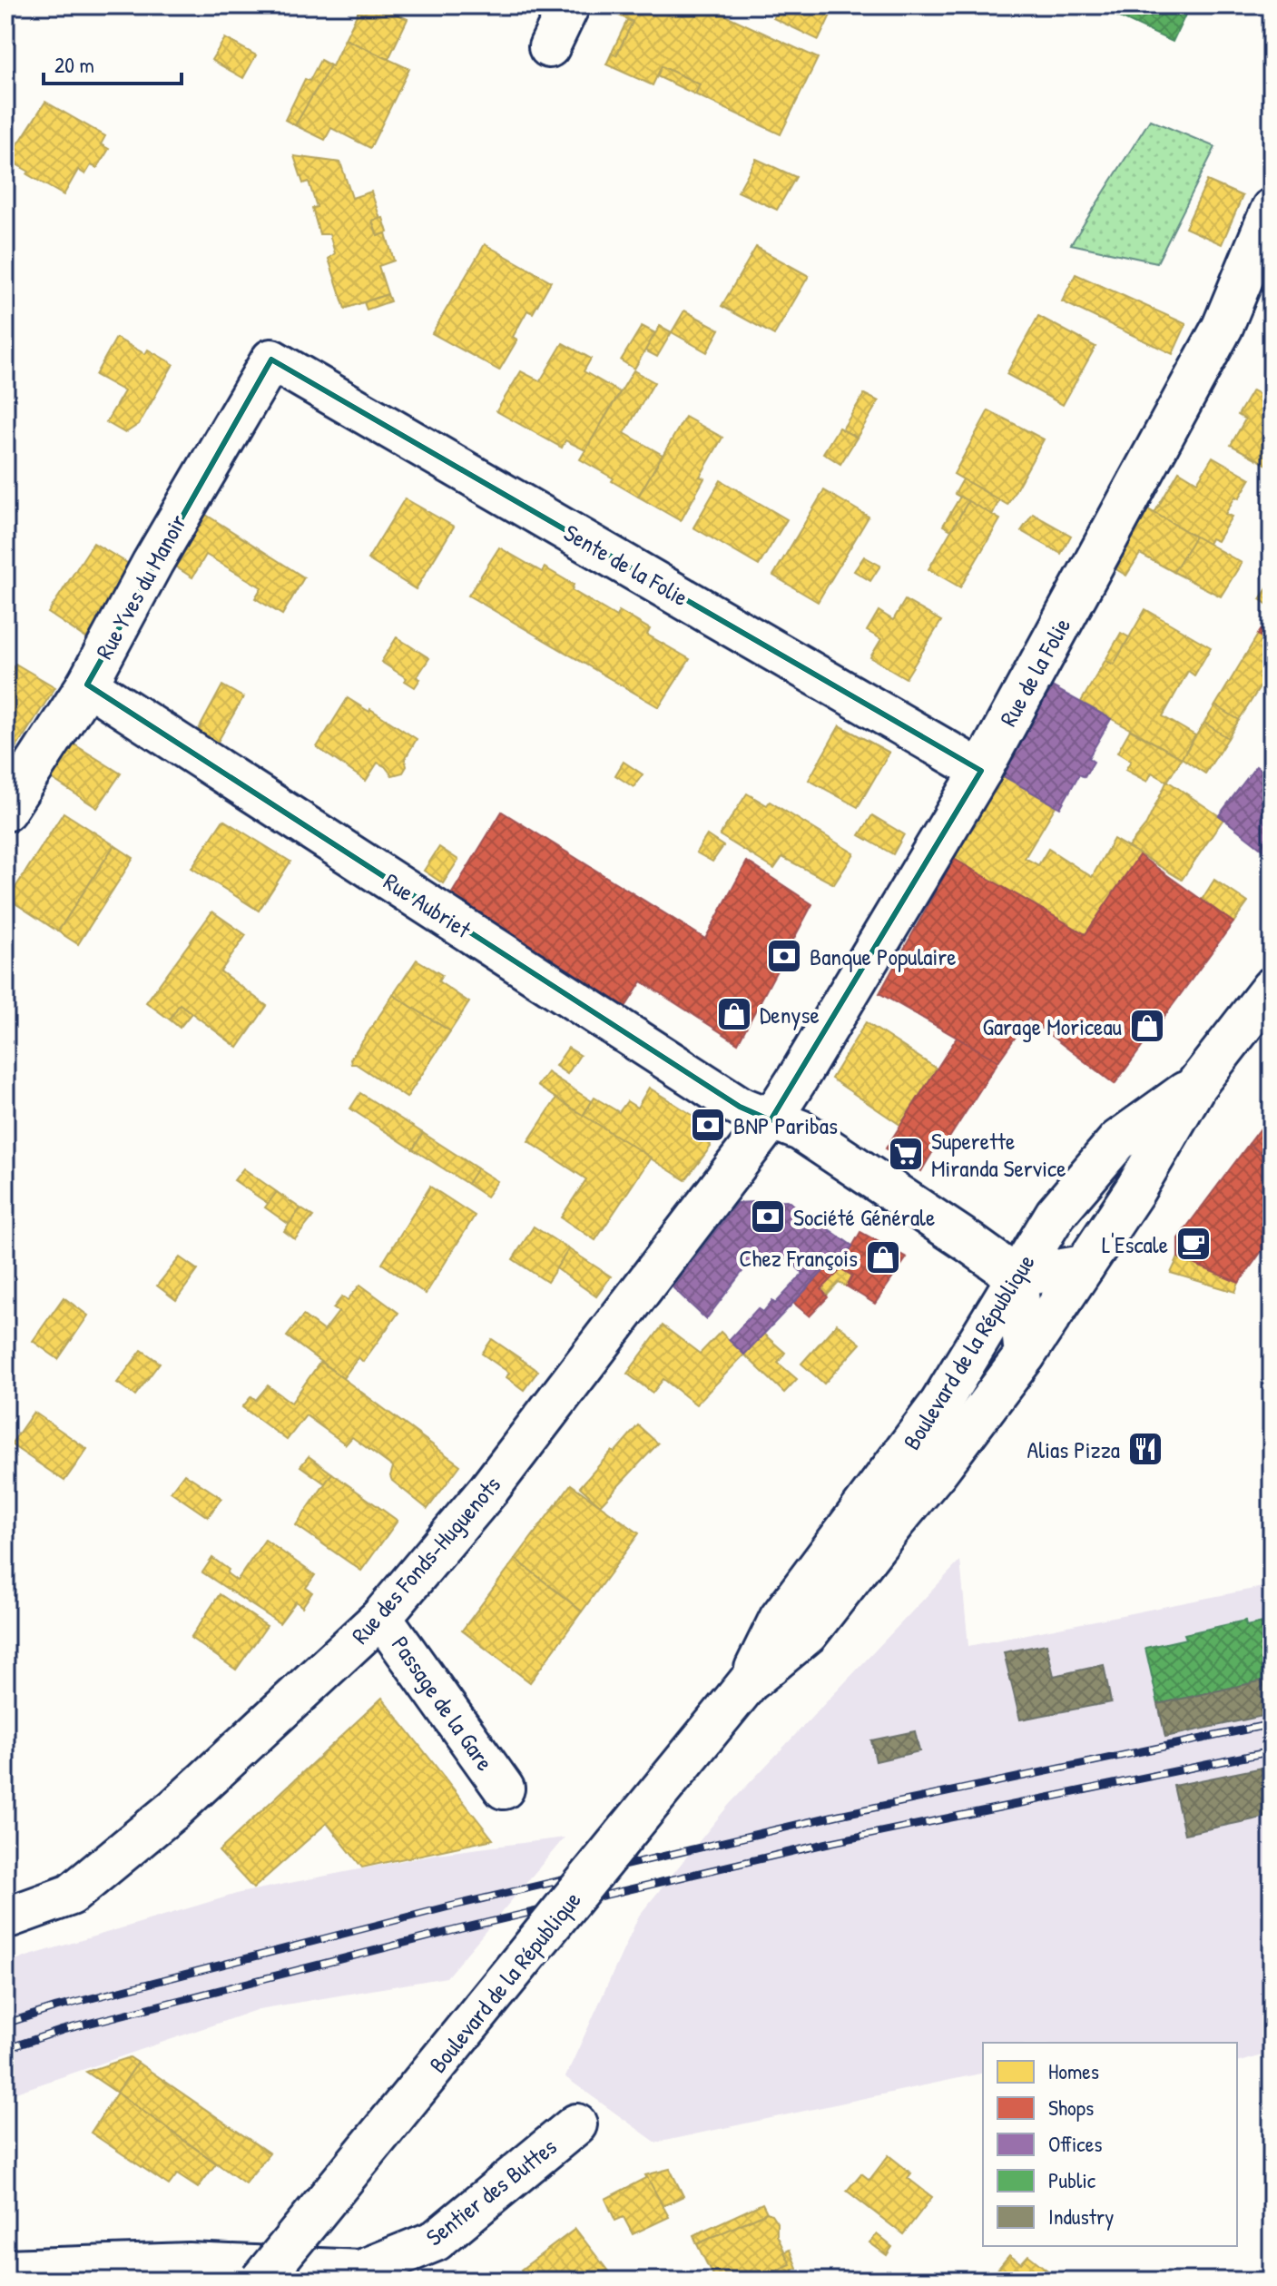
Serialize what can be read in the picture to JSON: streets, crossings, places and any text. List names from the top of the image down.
{
  "streets": {
    "street": [
      "Sente de la Folie",
      "Rue Yves du Manoir",
      "Rue de la Folie",
      "Rue Aubriet",
      "Boulevard de la République",
      "Rue des Fonds-Huguenots",
      "Passage de la Gare",
      "Sentier des Buttes"
    ]
  },
  "crossings": [
    ["Sente de la Folie", "Rue Yves du Manoir"],
    ["Sente de la Folie", "Rue de la Folie"],
    ["Rue Yves du Manoir", "Rue Aubriet"],
    ["Rue de la Folie", "Rue Aubriet"],
    ["Rue de la Folie", "Rue des Fonds-Huguenots"],
    ["Rue Aubriet", "Boulevard de la République"],
    ["Rue Aubriet", "Rue des Fonds-Huguenots"],
    ["Rue des Fonds-Huguenots", "Passage de la Gare"]
  ],
  "places": {
    "bank": ["Banque Populaire", "BNP Paribas", "Société Générale"],
    "shop": ["Denyse", "Garage Moriceau", "Chez François"],
    "supermarket": ["Superette Miranda Service"],
    "cafe": ["L'Escale"],
    "restaurant": ["Alias Pizza"]
  },
  "legend": [
    "Homes",
    "Shops",
    "Offices",
    "Public",
    "Industry"
  ],
  "scale_bar": "20 m"
}
